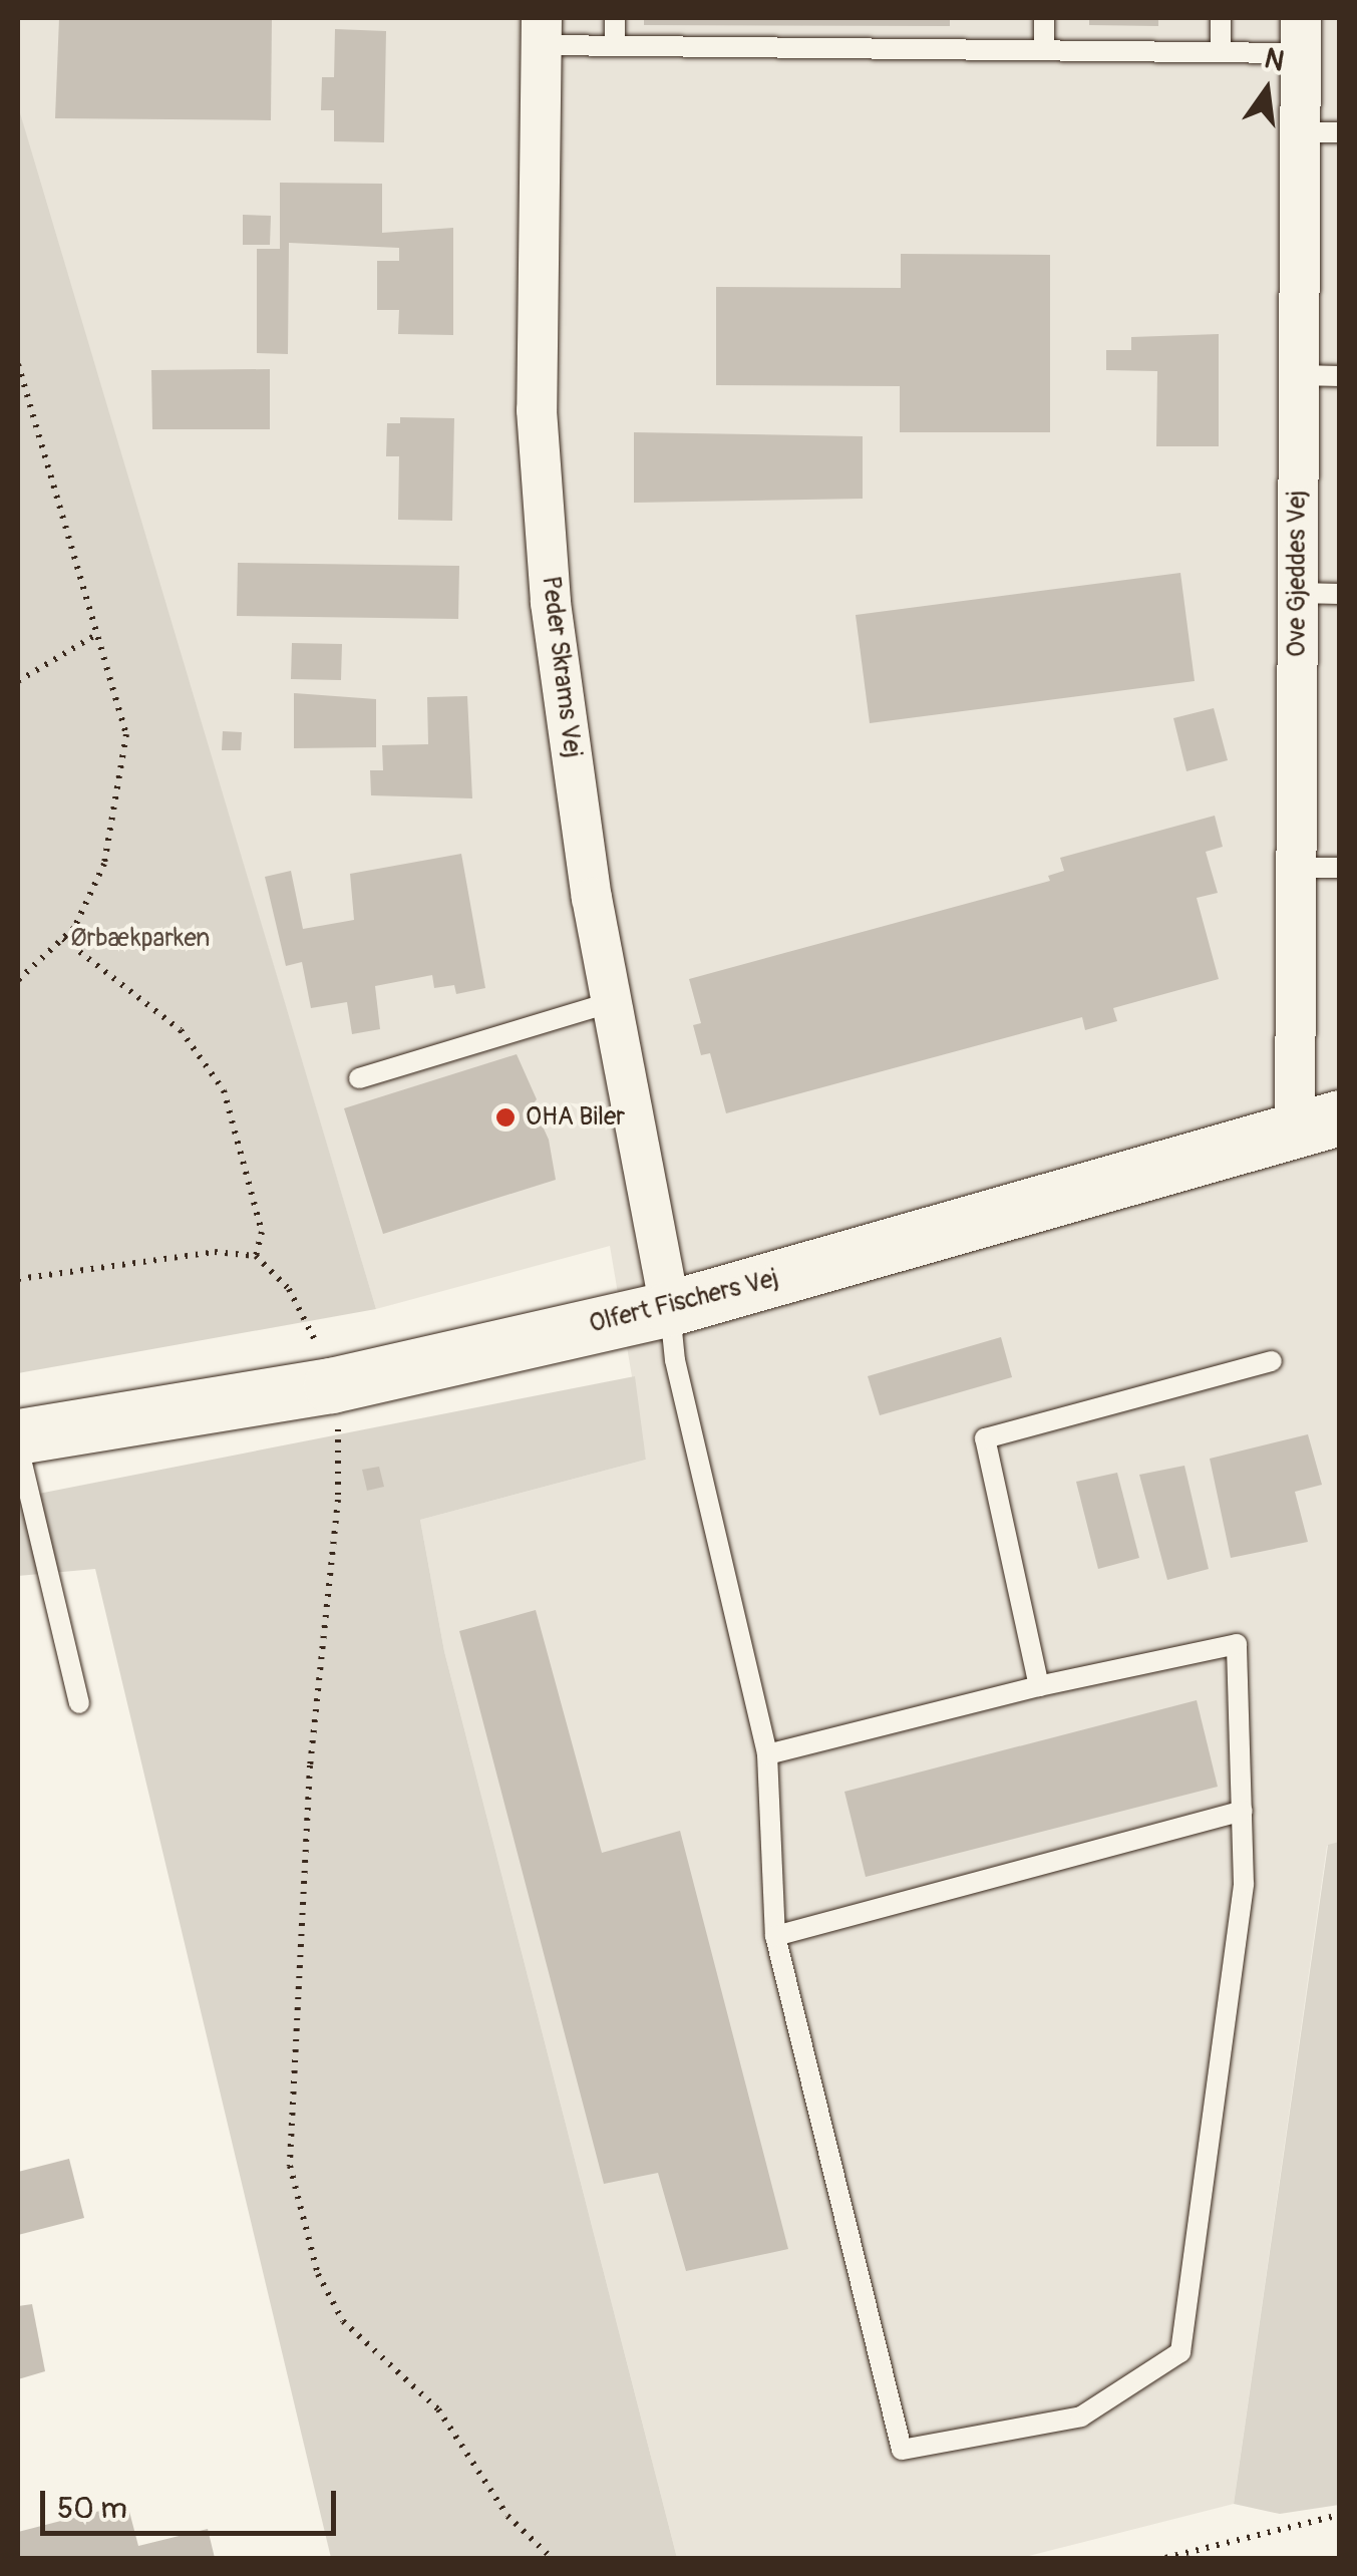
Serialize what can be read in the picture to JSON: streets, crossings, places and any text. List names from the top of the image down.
{
  "streets": {
    "street": ["Ove Gjeddes Vej", "Peder Skrams Vej", "Olfert Fischers Vej"]
  },
  "crossings": [
    ["Ove Gjeddes Vej", "Olfert Fischers Vej"],
    ["Peder Skrams Vej", "Olfert Fischers Vej"]
  ],
  "parks": ["Ørbækparken"],
  "places": ["OHA Biler"],
  "scale_bar": "50 m",
  "north": "top"
}
